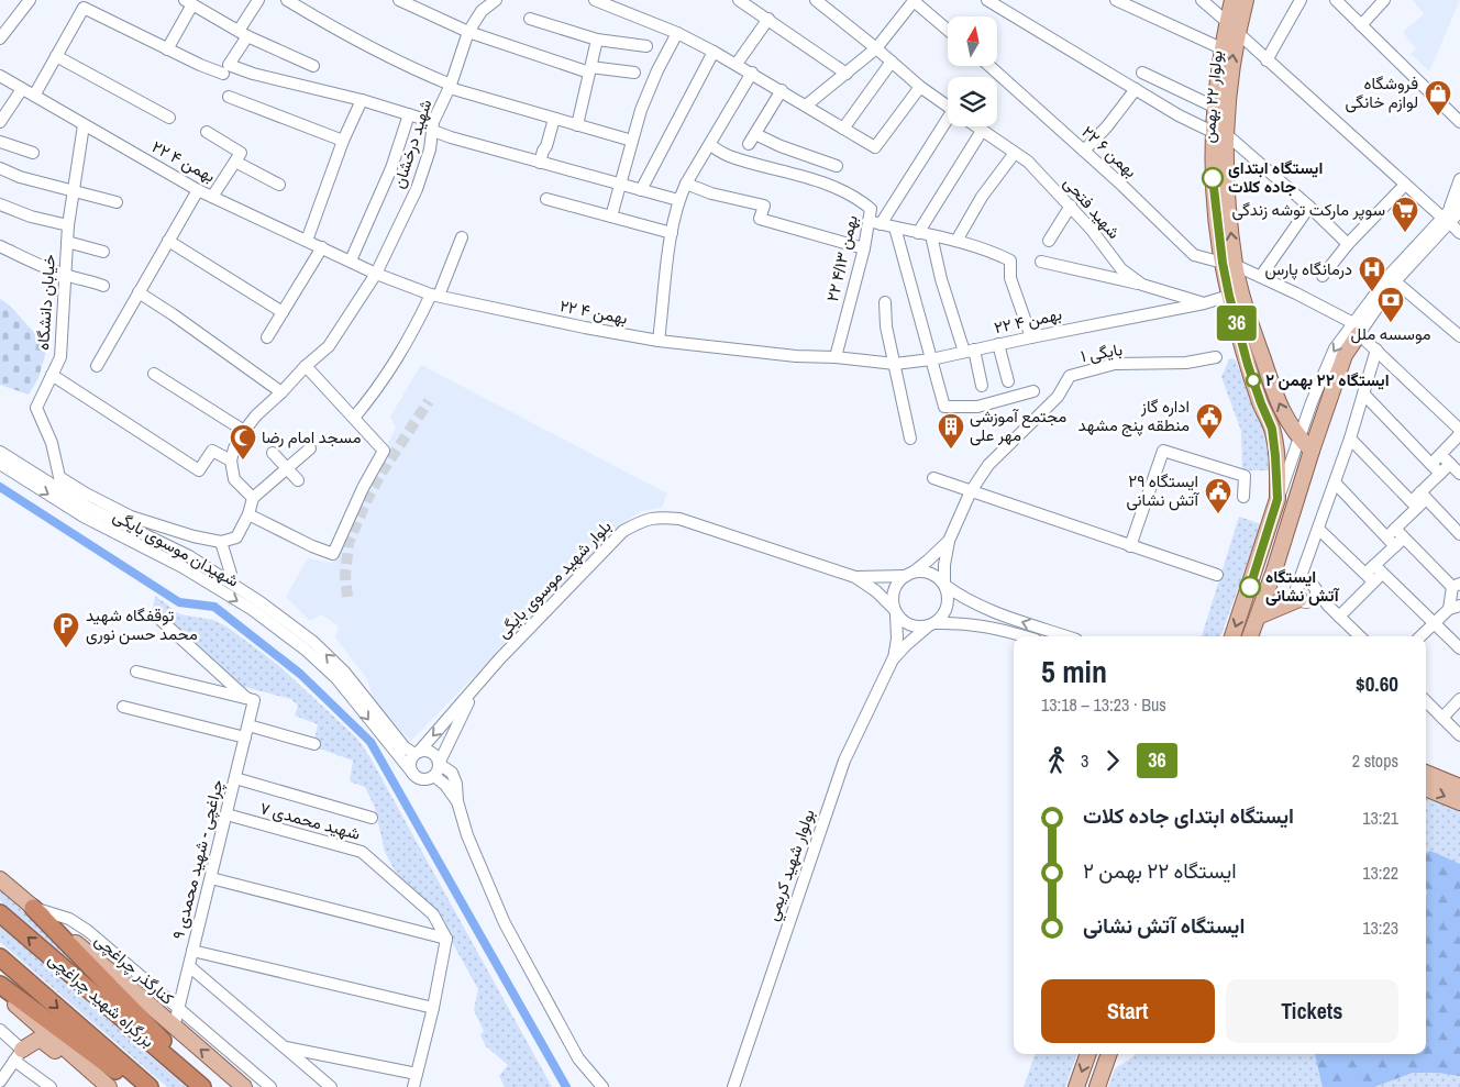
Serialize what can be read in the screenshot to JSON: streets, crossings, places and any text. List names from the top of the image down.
{
  "streets": {
    "highway": ["بزرگراه شهید چراغچی"],
    "main road": ["بولوار ۲۲ بهمن", "کنارگذر چراغچی"],
    "street": [
      "شهید درخشان",
      "۲۲ بهمن ۶",
      "۲۲ بهمن ۴",
      "شهید فتحی",
      "۲۲ بهمن ۴/۱۳",
      "خیابان دانشگاه",
      "بایگی ۱",
      "شهیدان موسوی بایگی",
      "بلوار شهید موسوی بایگی",
      "شهید محمدی ۷",
      "۹ چراغچی - شهید محمدی",
      "بولوار شهيد كريمي"
    ]
  },
  "crossings": [
    ["بولوار ۲۲ بهمن", "۲۲ بهمن ۶"],
    ["بولوار ۲۲ بهمن", "۲۲ بهمن ۴"],
    ["شهید درخشان", "۲۲ بهمن ۴"],
    ["۲۲ بهمن ۴", "شهید فتحی"],
    ["۲۲ بهمن ۴", "۲۲ بهمن ۴/۱۳"],
    ["۲۲ بهمن ۴", "خیابان دانشگاه"],
    ["شهیدان موسوی بایگی", "بلوار شهید موسوی بایگی"],
    ["بلوار شهید موسوی بایگی", "بولوار شهيد كريمي"],
    ["شهید محمدی ۷", "۹ چراغچی - شهید محمدی"],
    ["۹ چراغچی - شهید محمدی", "کنارگذر چراغچی"]
  ],
  "places": {
    "shop": ["فروشگاه لوازم خانگی"],
    "other": ["ایستگاه ابتدای جاده کلات", "ایستگاه ۲۲ بهمن ۲", "ایستگاه آتش نشانی"],
    "supermarket": ["سوپر مارکت توشه زندگی"],
    "hospital": ["درمانگاه پارس"],
    "bank": ["موسسه ملل"],
    "public building": ["اداره گاز منطقه پنج مشهد", "ایستگاه ۲۹ آتش نشانی"],
    "building": ["مجتمع آموزشی مهر علی"],
    "mosque": ["مسجد امام رضا"],
    "parking": ["توقفگاه شهید محمد حسن نوری"]
  },
  "lines": ["bus line 36"],
  "north": "top",
  "page": {
    "on_map": "36",
    "heading": ["5 min", "13:18 – 13:23 · Bus", "$0.60"],
    "legs": ["3", "36", "2 stops"],
    "list": [
      {
        "name": "ایستگاه ابتدای جاده کلات",
        "value": "13:21"
      },
      {
        "name": "ایستگاه ۲۲ بهمن ۲",
        "value": "13:22"
      },
      {
        "name": "ایستگاه آتش نشانی",
        "value": "13:23"
      }
    ],
    "buttons": ["Start", "Tickets"]
  }
}
